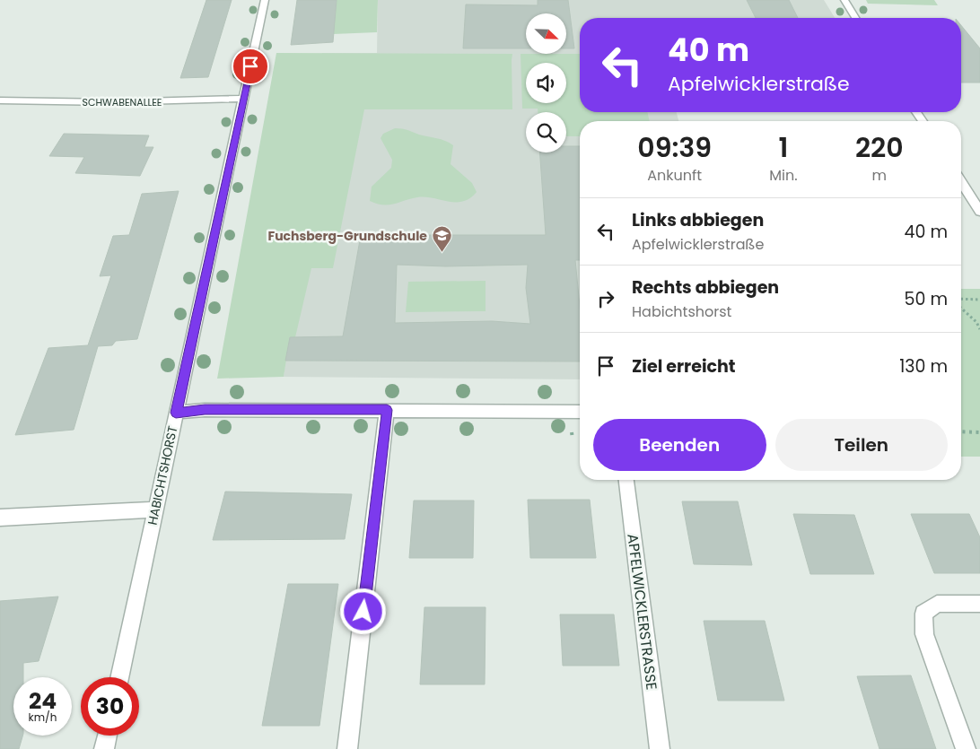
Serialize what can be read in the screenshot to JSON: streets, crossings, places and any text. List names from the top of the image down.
{
  "streets": {
    "street": ["SCHWABENALLEE", "HABICHTSHORST", "APFELWICKLERSTRASSE"]
  },
  "crossings": [
    ["SCHWABENALLEE", "HABICHTSHORST"]
  ],
  "places": {
    "school or university": ["Fuchsberg-Grundschule"]
  },
  "north": "bottom right",
  "page": {
    "turn": ["40 m", "Apfelwicklerstraße"],
    "eta": [
      "09:39",
      "Ankunft",
      "1",
      "Min.",
      "220",
      "m"
    ],
    "list": [
      {
        "name": "Links abbiegen",
        "note": "Apfelwicklerstraße",
        "value": "40 m"
      },
      {
        "name": "Rechts abbiegen",
        "note": "Habichtshorst",
        "value": "50 m"
      },
      {
        "name": "Ziel erreicht",
        "value": "130 m"
      }
    ],
    "buttons": ["Beenden", "Teilen"],
    "speed": "24 km/h",
    "limit": "30"
  }
}
